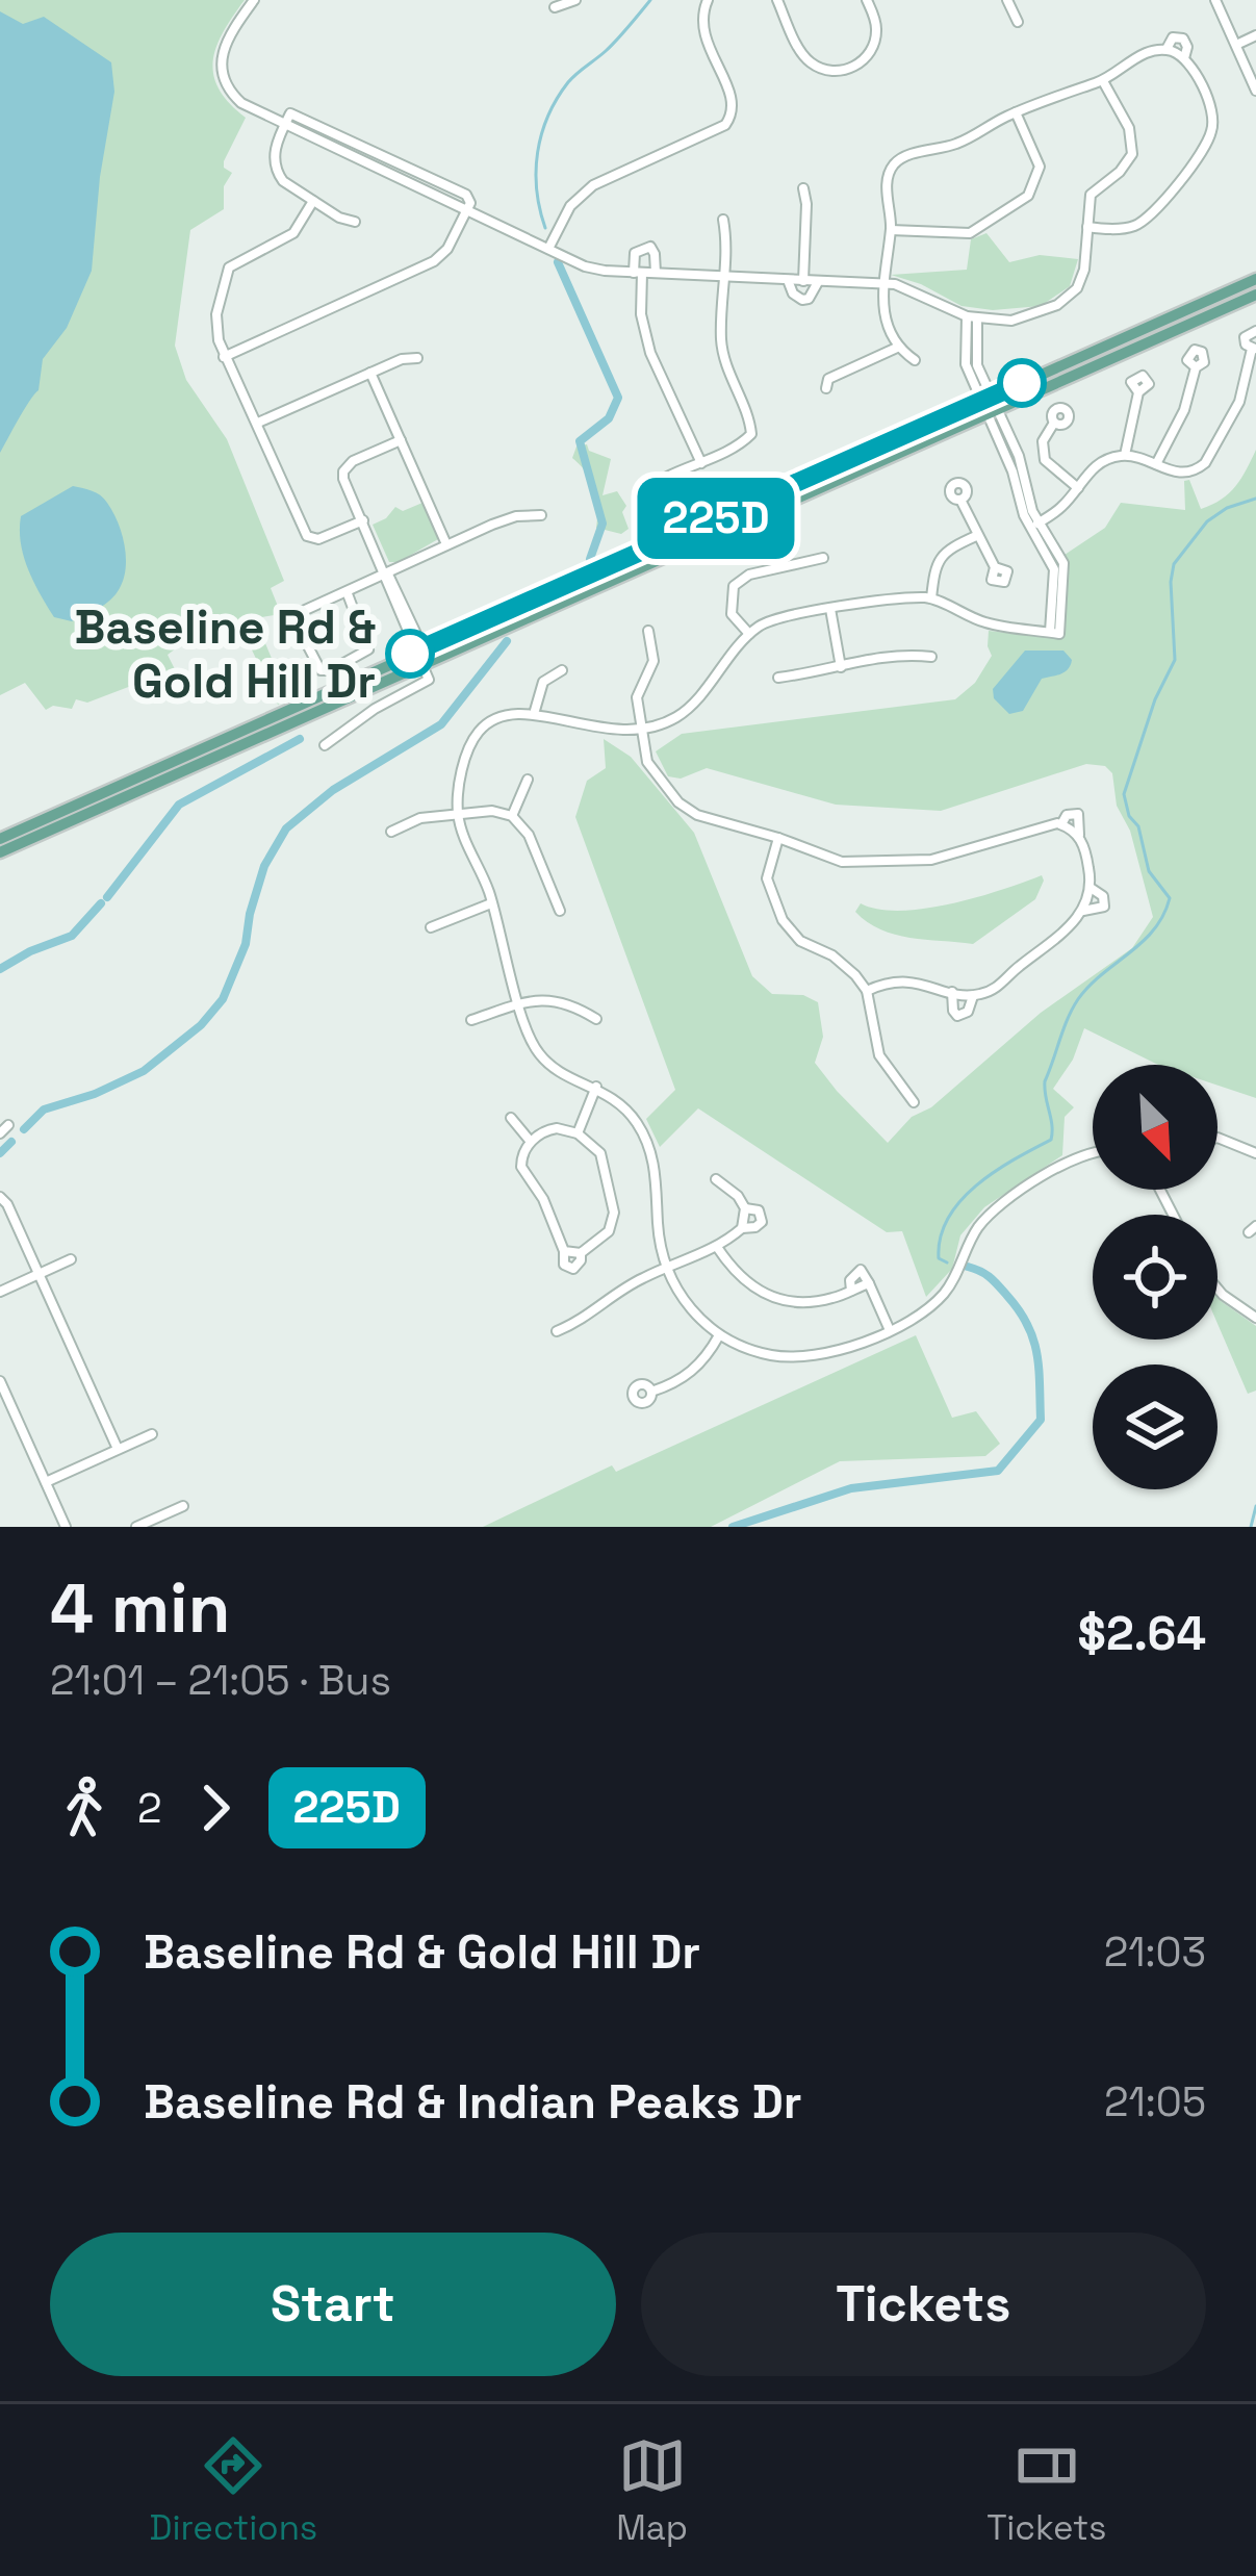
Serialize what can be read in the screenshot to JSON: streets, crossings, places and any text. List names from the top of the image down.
{
  "places": ["Baseline Rd & Gold Hill Dr"],
  "lines": ["bus line 225D"],
  "north": "bottom right",
  "page": {
    "on_map": "225D",
    "heading": ["4 min", "21:01 – 21:05 · Bus", "$2.64"],
    "legs": ["2", "225D"],
    "list": [
      {
        "name": "Baseline Rd & Gold Hill Dr",
        "value": "21:03"
      },
      {
        "name": "Baseline Rd & Indian Peaks Dr",
        "value": "21:05"
      }
    ],
    "buttons": ["Start", "Tickets"],
    "tabs": ["Directions", "Map", "Tickets"]
  }
}
